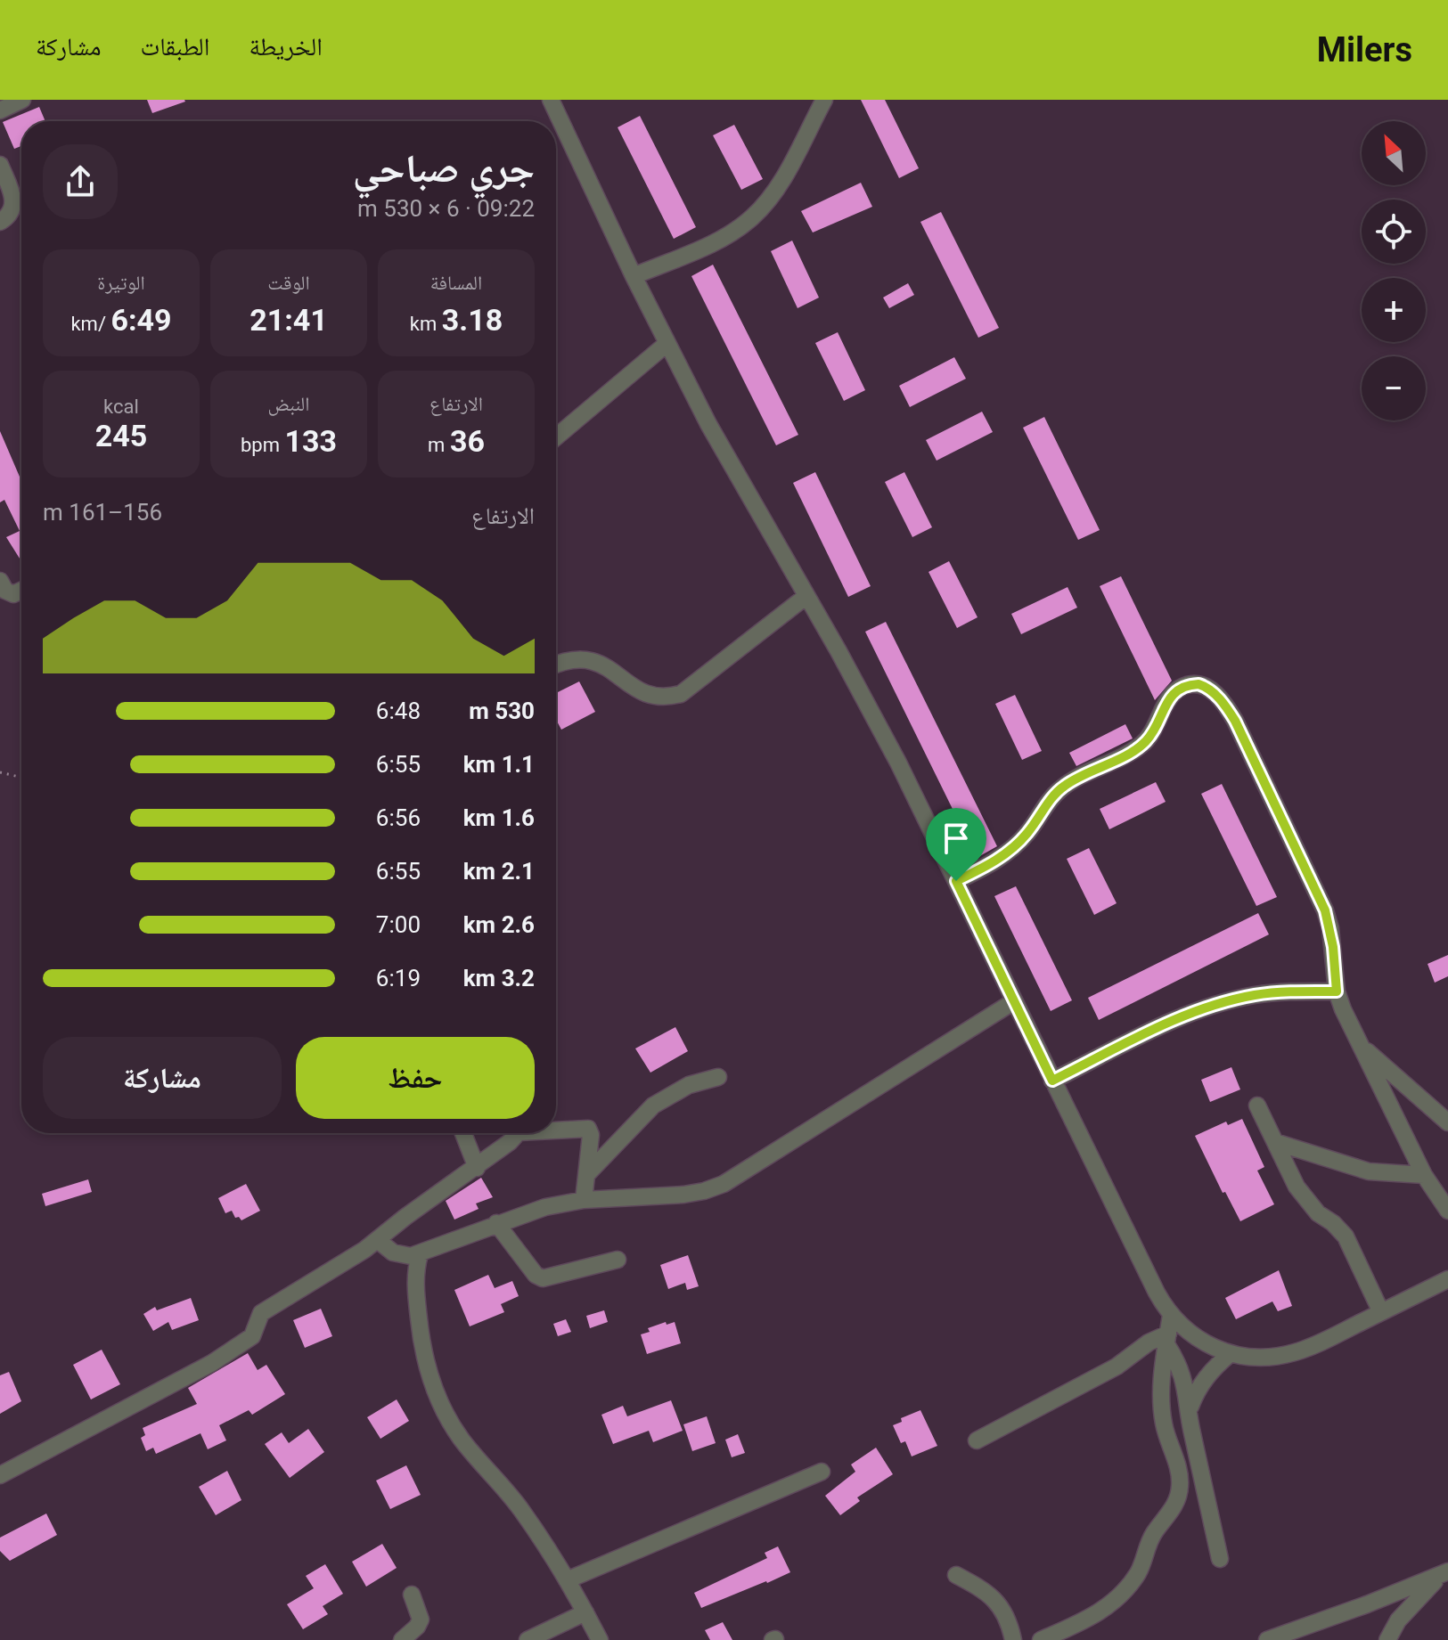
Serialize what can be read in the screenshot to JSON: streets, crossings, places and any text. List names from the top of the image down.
{
  "north": "top left",
  "page": {
    "header": "Milers",
    "nav": ["الخريطة", "الطبقات", "مشاركة"],
    "map_buttons": ["+", "−"],
    "heading": ["جري صباحي", "09:22 · 6 × 530 m"],
    "stats": [
      ["المسافة", "3.18 km"],
      ["الوقت", "21:41"],
      ["الوتيرة", "6:49 /km"],
      ["الارتفاع", "36 m"],
      ["النبض", "133 bpm"],
      ["kcal", "245"]
    ],
    "chart": ["الارتفاع", "156–161 m"],
    "list": [
      {
        "name": "530 m",
        "note": "6:48"
      },
      {
        "name": "1.1 km",
        "note": "6:55"
      },
      {
        "name": "1.6 km",
        "note": "6:56"
      },
      {
        "name": "2.1 km",
        "note": "6:55"
      },
      {
        "name": "2.6 km",
        "note": "7:00"
      },
      {
        "name": "3.2 km",
        "note": "6:19"
      }
    ],
    "buttons": ["حفظ", "مشاركة"]
  }
}
